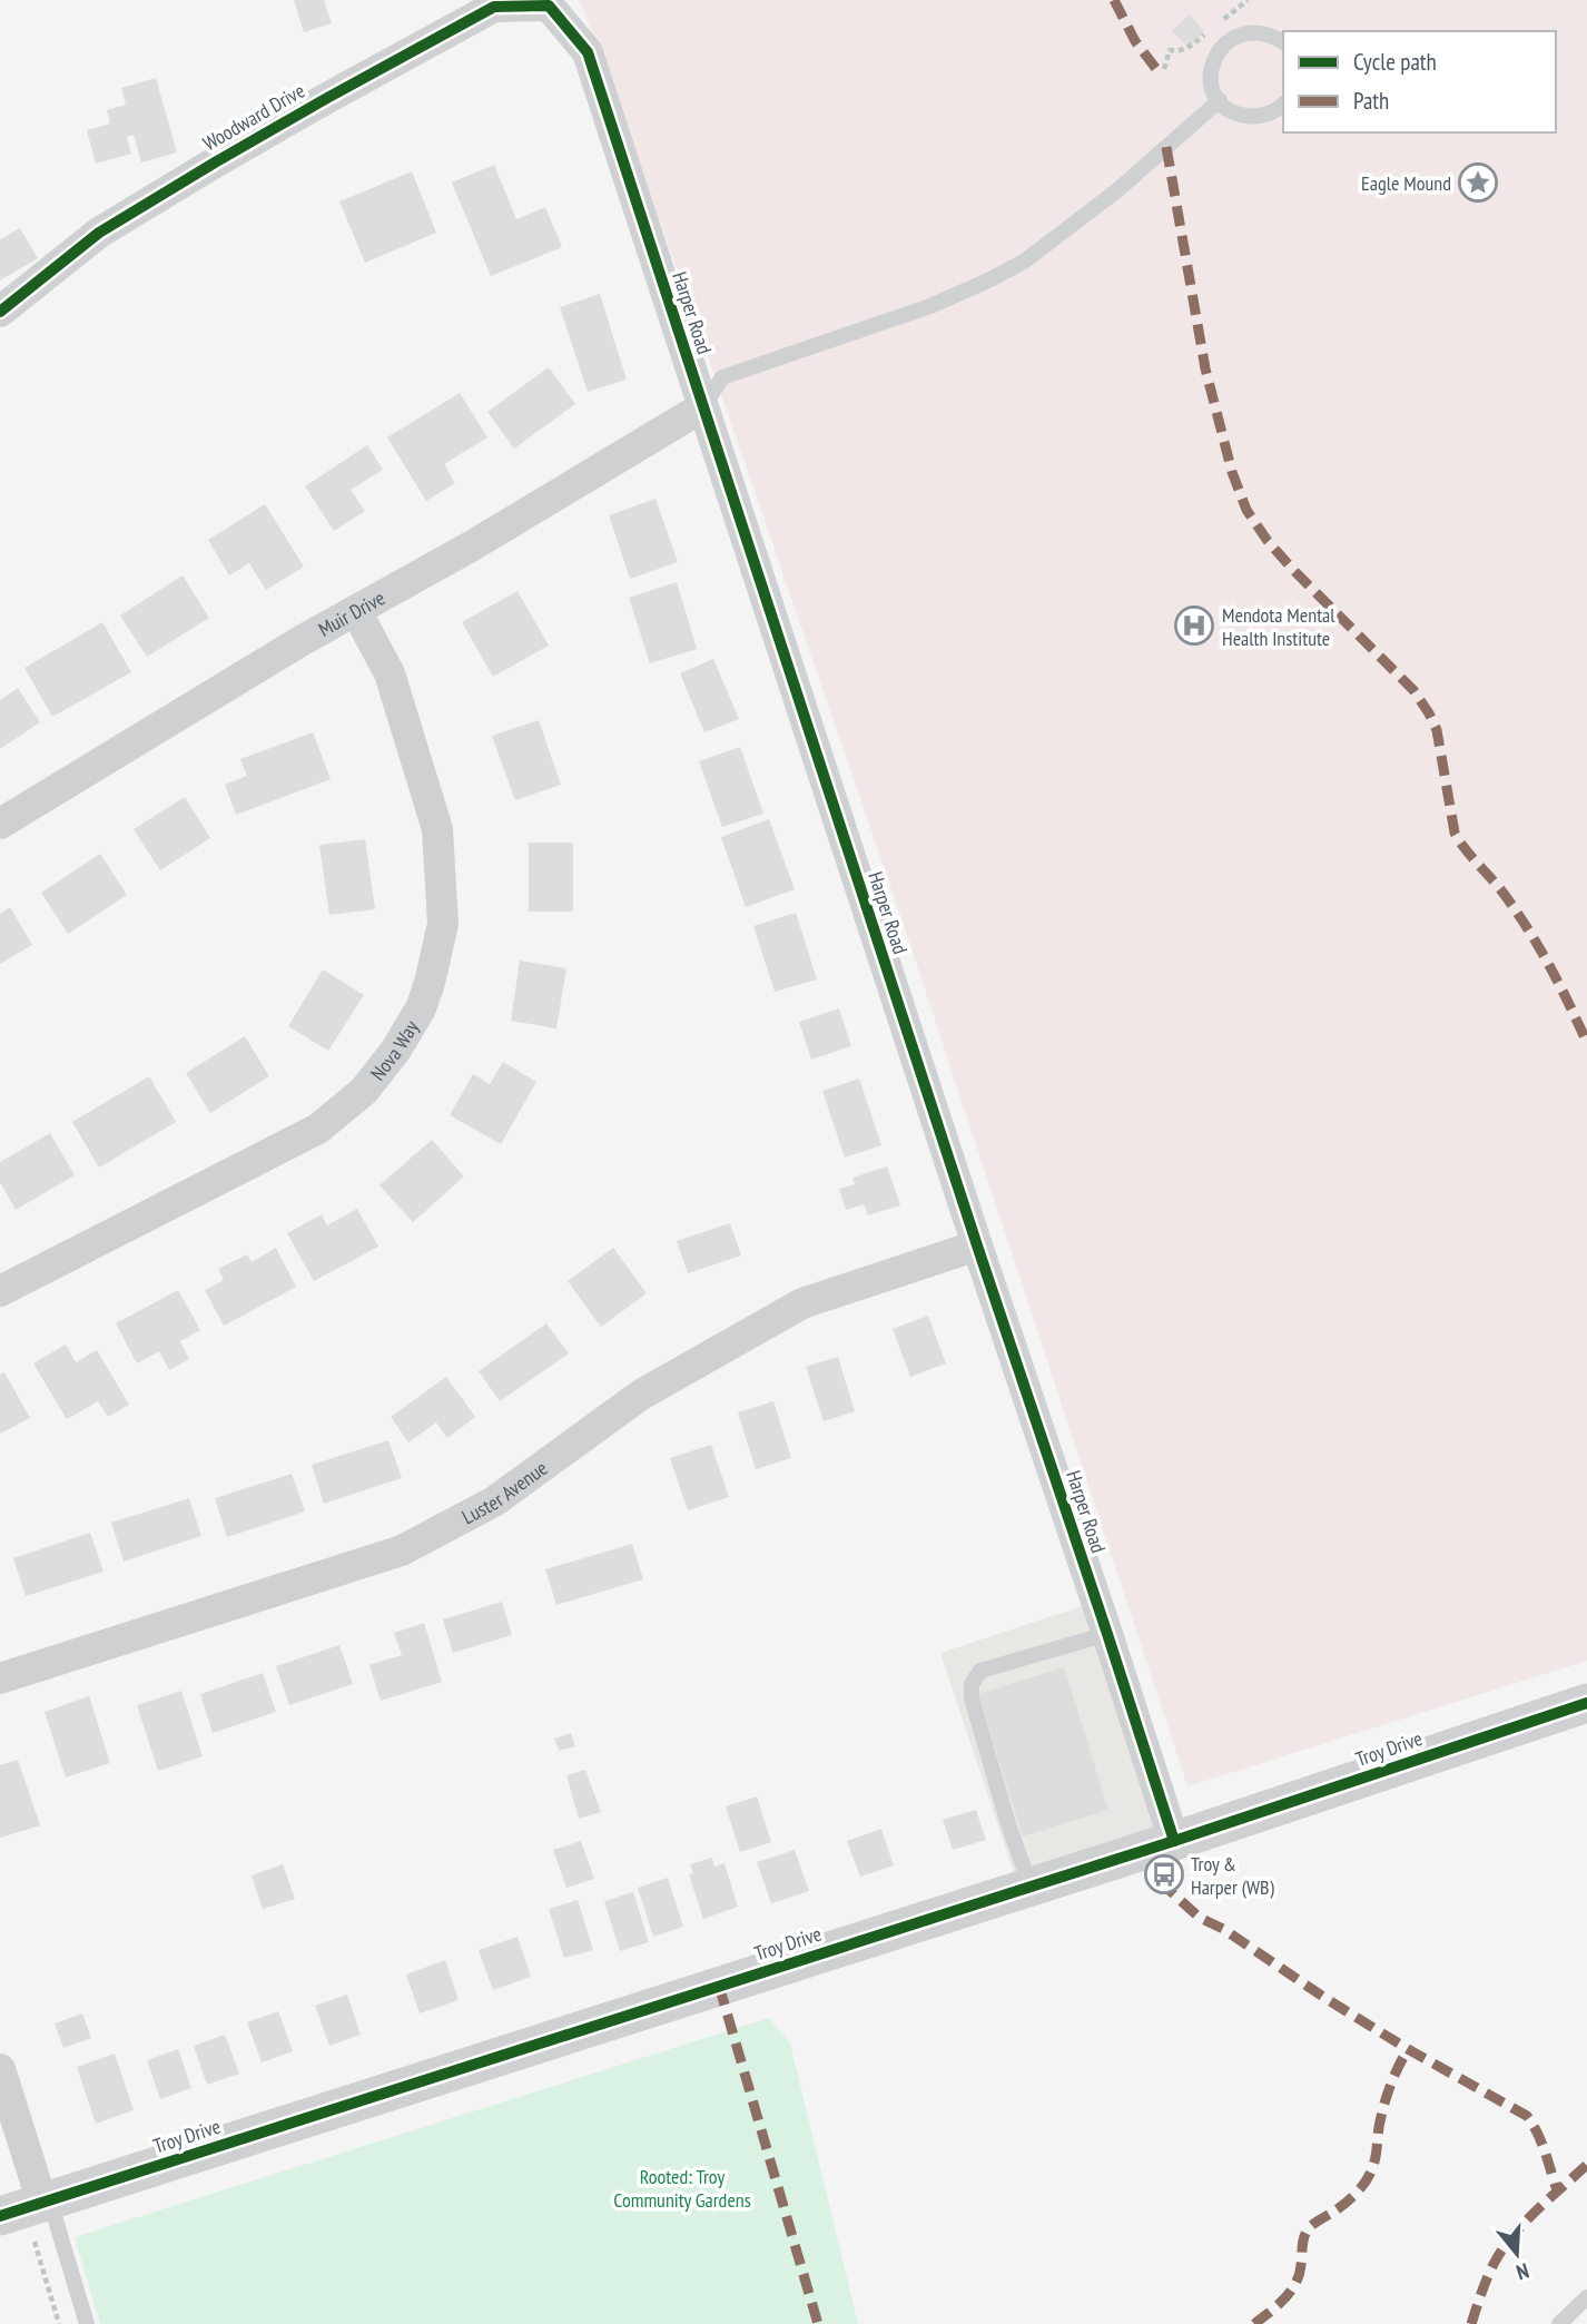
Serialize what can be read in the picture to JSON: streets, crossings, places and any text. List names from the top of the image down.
{
  "streets": {
    "street": [
      "Woodward Drive",
      "Harper Road",
      "Muir Drive",
      "Nova Way",
      "Luster Avenue",
      "Troy Drive"
    ]
  },
  "crossings": [
    ["Woodward Drive", "Harper Road"],
    ["Harper Road", "Muir Drive"],
    ["Harper Road", "Luster Avenue"],
    ["Harper Road", "Troy Drive"],
    ["Muir Drive", "Nova Way"]
  ],
  "parks": ["Rooted: Troy Community Gardens"],
  "places": {
    "place": ["Eagle Mound"],
    "hospital": ["Mendota Mental Health Institute"],
    "bus stop": ["Troy & Harper (WB)"]
  },
  "legend": ["Cycle path", "Path"],
  "north": "bottom"
}
